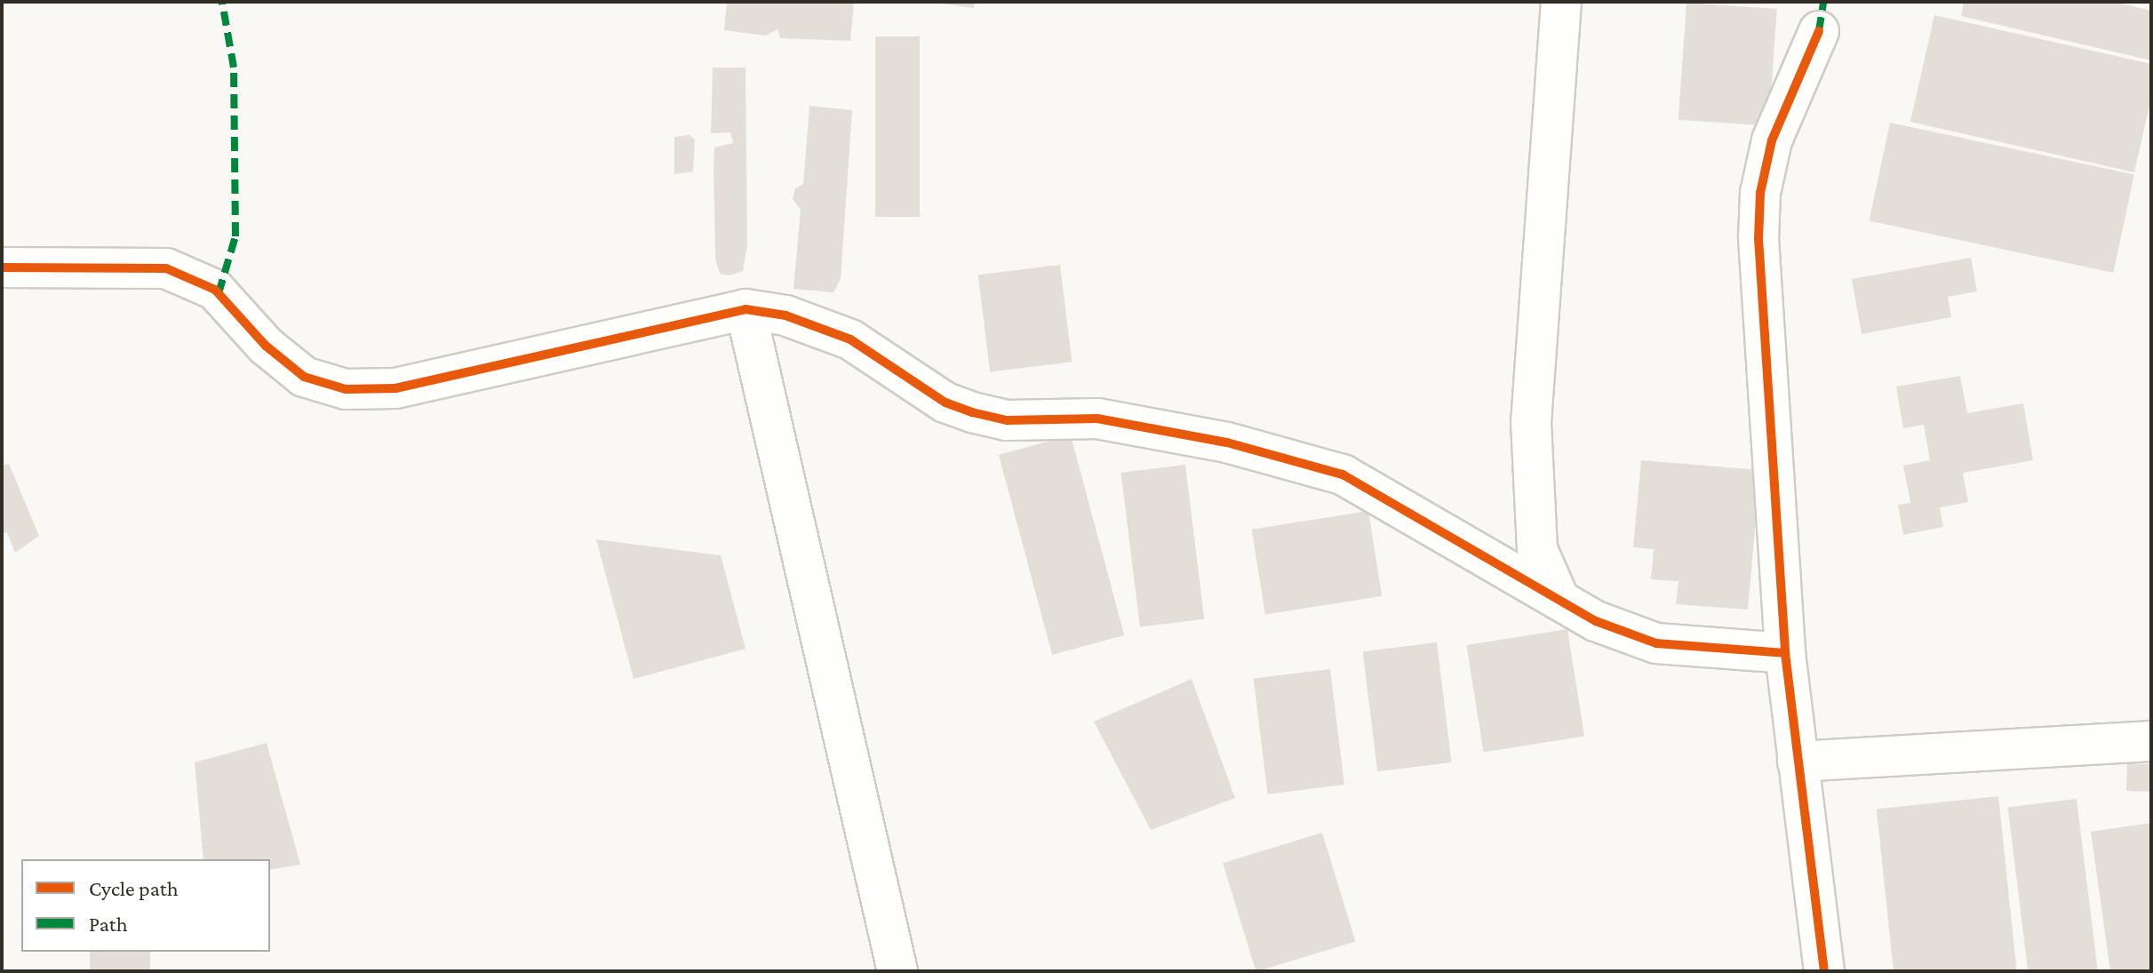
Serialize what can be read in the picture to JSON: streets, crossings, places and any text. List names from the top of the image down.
{
  "legend": ["Cycle path", "Path"]
}
